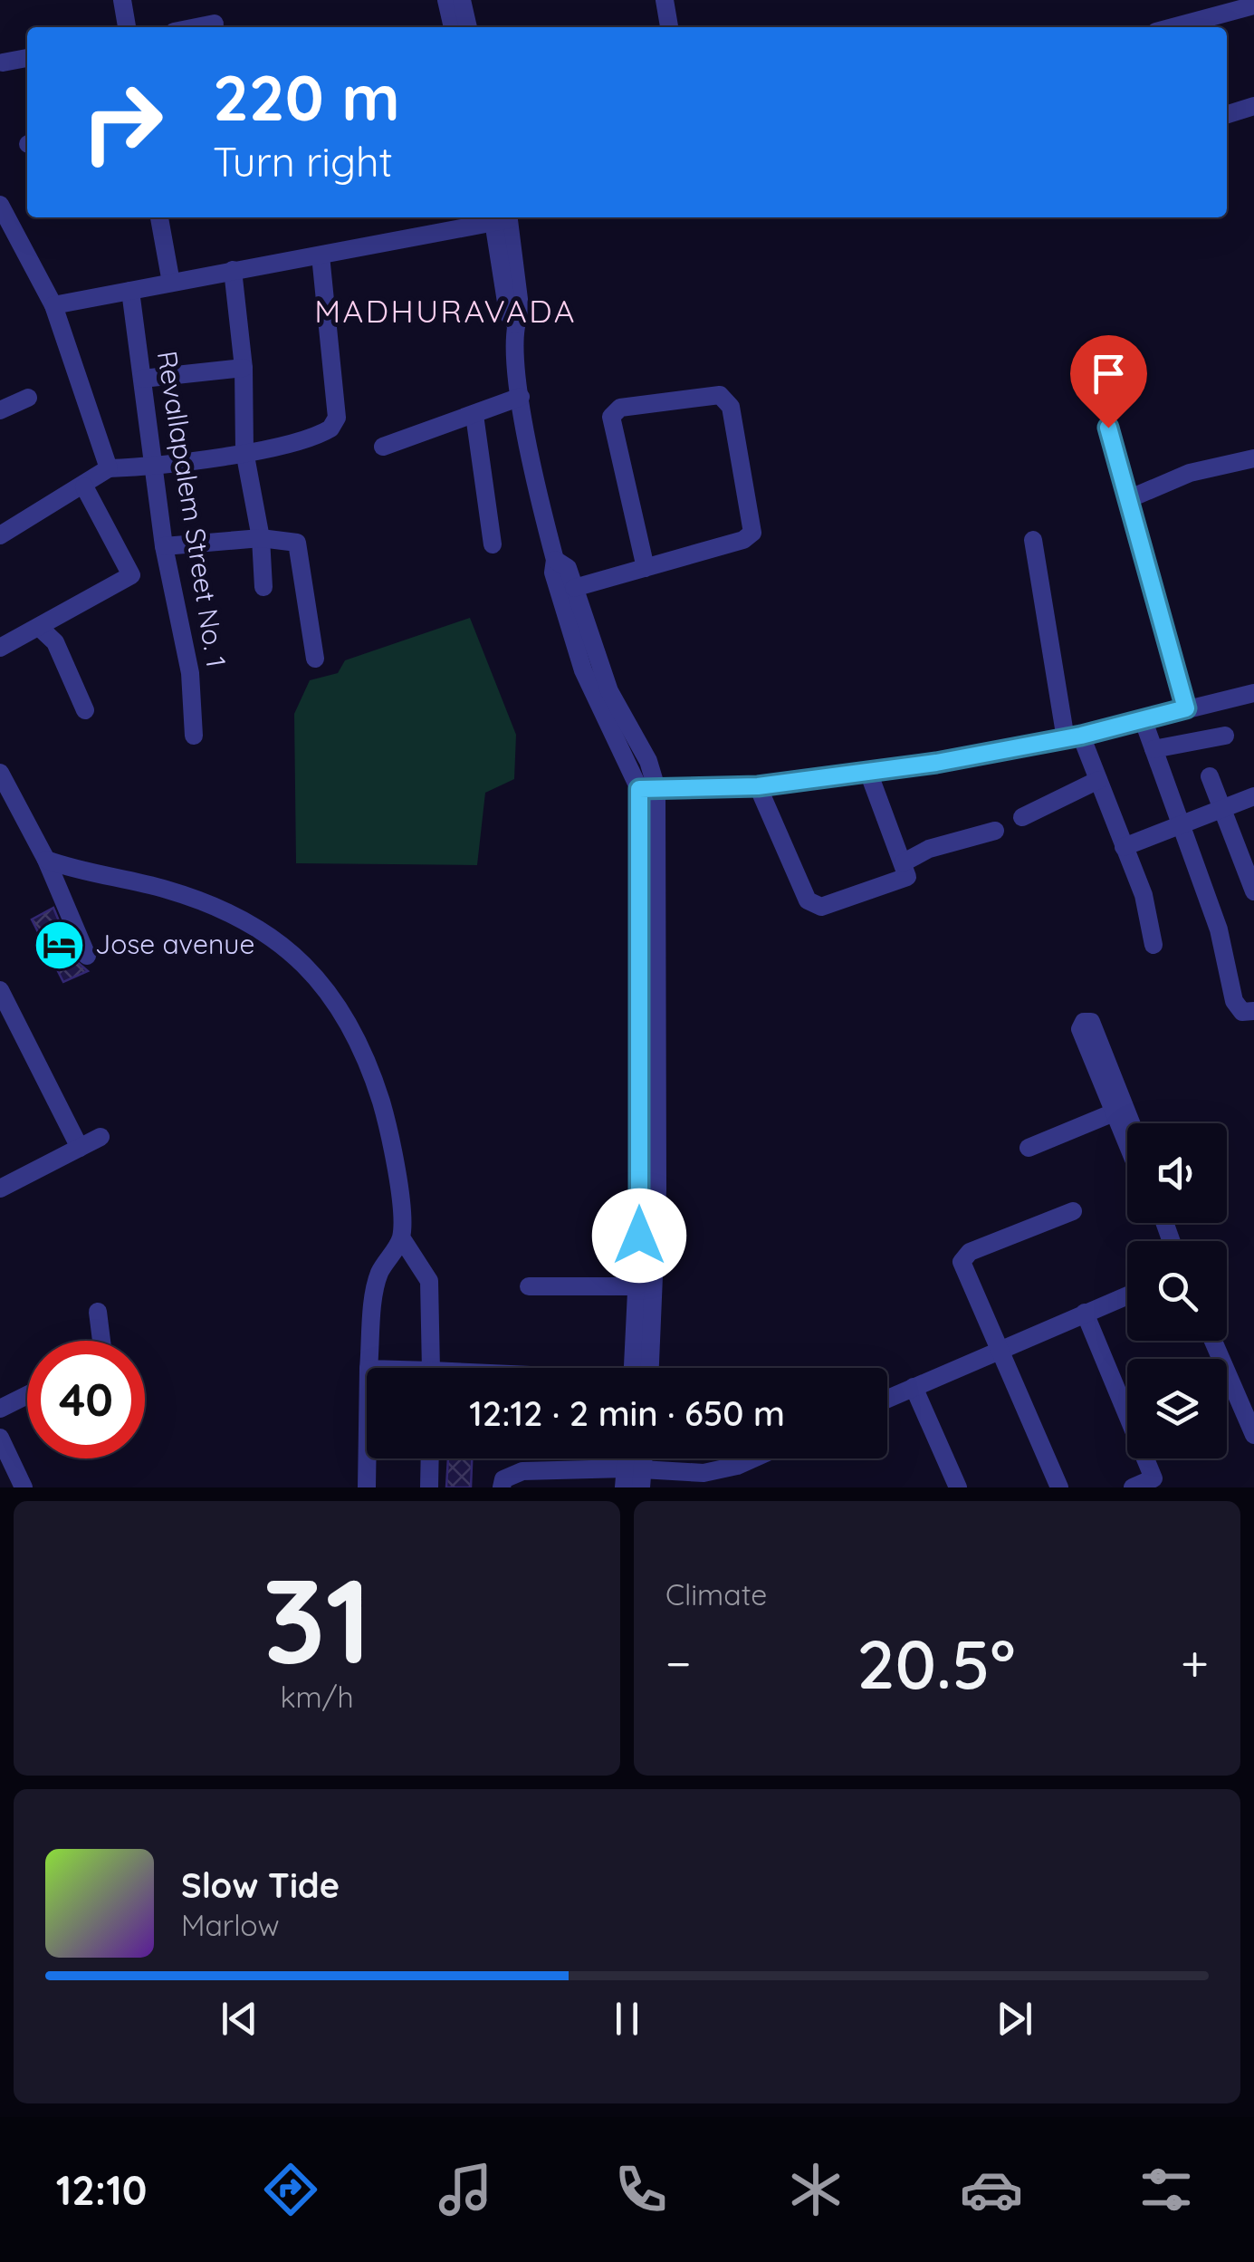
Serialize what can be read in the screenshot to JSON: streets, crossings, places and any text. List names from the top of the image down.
{
  "streets": {
    "street": ["Revallapalem Street No. 1"]
  },
  "districts": ["MADHURAVADA"],
  "places": {
    "hotel": ["Jose avenue"]
  },
  "page": {
    "turn": ["220 m", "Turn right"],
    "limit": "40",
    "trip": "12:12 · 2 min · 650 m",
    "tile": [
      ["31", "km/h"],
      "Climate"
    ],
    "heat": ["−", "20.5°", "+"],
    "song": ["Slow Tide", "Marlow"],
    "tabs": "12:10"
  }
}
